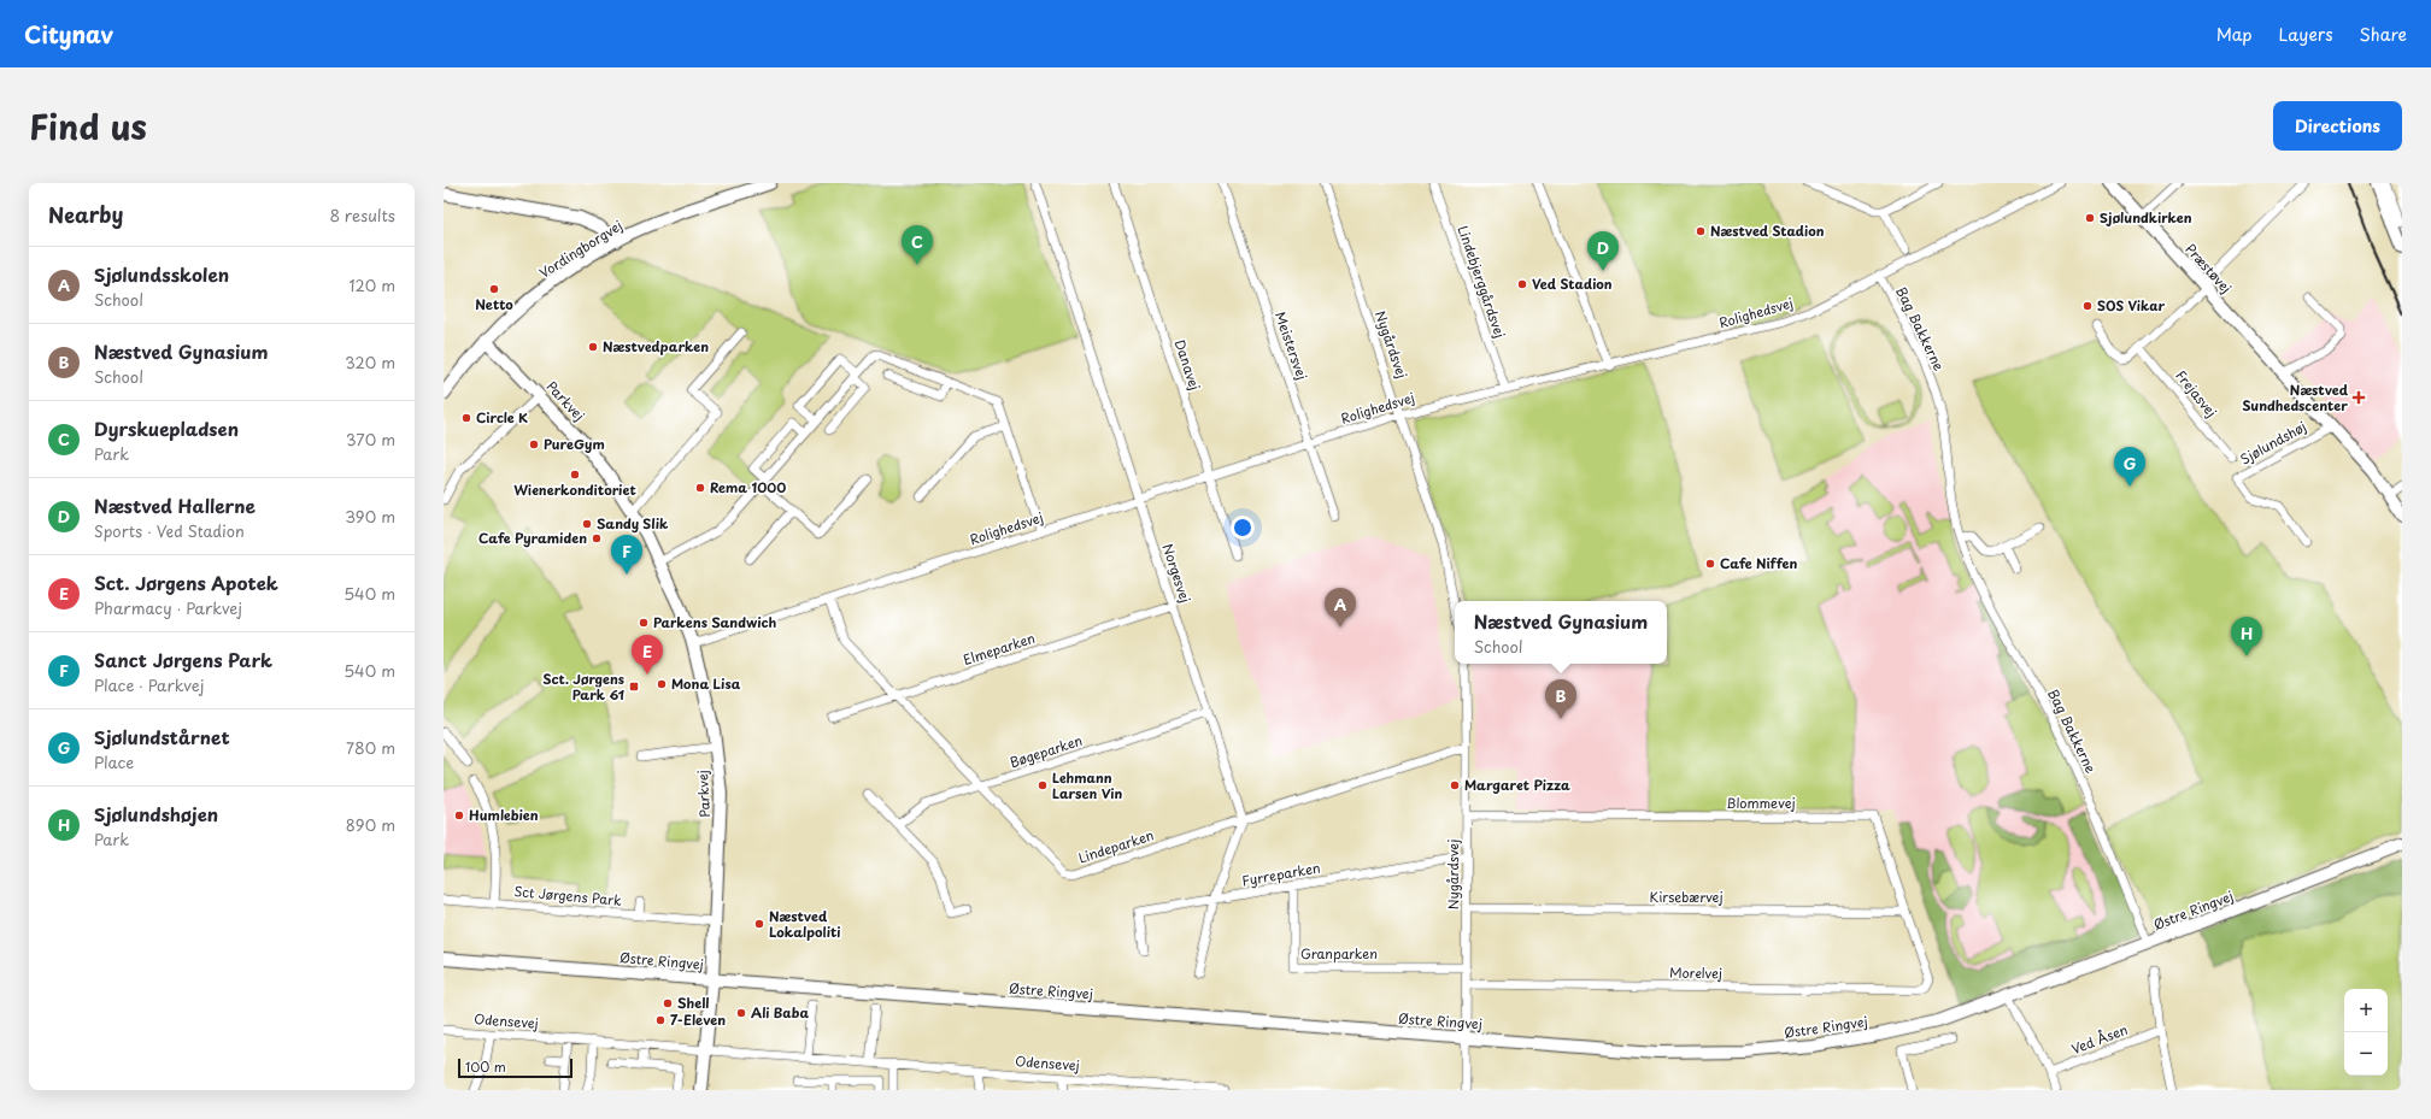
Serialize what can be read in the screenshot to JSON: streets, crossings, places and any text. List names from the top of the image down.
{
  "streets": {
    "street": [
      "Vordingborgvej",
      "Præstøvej",
      "Lindebjerggårdsvej",
      "Rolighedsvej",
      "Bag Bakkerne",
      "Nygårdsvej",
      "Meistersvej",
      "Danavej",
      "Frejasvej",
      "Parkvej",
      "Sjølundshøj",
      "Norgesvej",
      "Elmeparken",
      "Bøgeparken",
      "Blommevej",
      "Lindeparken",
      "Fyrreparken",
      "Sct Jørgens Park",
      "Kirsebærvej",
      "Østre Ringvej",
      "Granparken",
      "Morelvej",
      "Odensevej",
      "Ved Åsen"
    ]
  },
  "crossings": [
    ["Vordingborgvej", "Parkvej"],
    ["Præstøvej", "Sjølundshøj"],
    ["Lindebjerggårdsvej", "Rolighedsvej"],
    ["Rolighedsvej", "Bag Bakkerne"],
    ["Rolighedsvej", "Nygårdsvej"],
    ["Rolighedsvej", "Meistersvej"],
    ["Rolighedsvej", "Danavej"],
    ["Rolighedsvej", "Parkvej"],
    ["Rolighedsvej", "Norgesvej"],
    ["Rolighedsvej", "Lindeparken"],
    ["Bag Bakkerne", "Østre Ringvej"],
    ["Nygårdsvej", "Blommevej"],
    ["Nygårdsvej", "Lindeparken"],
    ["Nygårdsvej", "Fyrreparken"],
    ["Nygårdsvej", "Kirsebærvej"],
    ["Nygårdsvej", "Østre Ringvej"],
    ["Nygårdsvej", "Granparken"],
    ["Nygårdsvej", "Morelvej"],
    ["Parkvej", "Sct Jørgens Park"],
    ["Parkvej", "Østre Ringvej"],
    ["Parkvej", "Odensevej"],
    ["Norgesvej", "Elmeparken"],
    ["Norgesvej", "Bøgeparken"],
    ["Norgesvej", "Lindeparken"],
    ["Elmeparken", "Lindeparken"],
    ["Bøgeparken", "Lindeparken"],
    ["Blommevej", "Kirsebærvej"],
    ["Blommevej", "Morelvej"],
    ["Fyrreparken", "Granparken"]
  ],
  "places": {
    "other": [
      "Sjølundkirken",
      "Næstved Stadion",
      "Ved Stadion",
      "Netto",
      "SOS Vikar",
      "Næstvedparken",
      "Circle K",
      "PureGym",
      "Wienerkonditoriet",
      "Rema 1000",
      "Sandy Slik",
      "Cafe Pyramiden",
      "Cafe Niffen",
      "Parkens Sandwich",
      "Mona Lisa",
      "Lehmann Larsen Vin",
      "Margaret Pizza",
      "Humlebien",
      "Næstved Lokalpoliti",
      "Shell",
      "Ali Baba",
      "7-Eleven"
    ],
    "health": ["Næstved Sundhedscenter"],
    "transit": ["Sct. Jørgens Park 61"]
  },
  "scale_bar": "100 m",
  "page": {
    "header": "Citynav",
    "nav": ["Map", "Layers", "Share"],
    "title": "Find us",
    "buttons": "Directions",
    "heading": ["Nearby", "8 results"],
    "pins": [
      "C",
      "D",
      "G",
      "F",
      "A",
      "H",
      "E",
      "B"
    ],
    "list": [
      {
        "mark": "A",
        "name": "Sjølundsskolen",
        "note": "School",
        "value": "120 m"
      },
      {
        "mark": "B",
        "name": "Næstved Gynasium",
        "note": "School",
        "value": "320 m"
      },
      {
        "mark": "C",
        "name": "Dyrskuepladsen",
        "note": "Park",
        "value": "370 m"
      },
      {
        "mark": "D",
        "name": "Næstved Hallerne",
        "note": "Sports · Ved Stadion",
        "value": "390 m"
      },
      {
        "mark": "E",
        "name": "Sct. Jørgens Apotek",
        "note": "Pharmacy · Parkvej",
        "value": "540 m"
      },
      {
        "mark": "F",
        "name": "Sanct Jørgens Park",
        "note": "Place · Parkvej",
        "value": "540 m"
      },
      {
        "mark": "G",
        "name": "Sjølundstårnet",
        "note": "Place",
        "value": "780 m"
      },
      {
        "mark": "H",
        "name": "Sjølundshøjen",
        "note": "Park",
        "value": "890 m"
      }
    ],
    "popup": ["Næstved Gynasium", "School"],
    "map_buttons": ["+", "−"],
    "scale": "100 m"
  }
}
